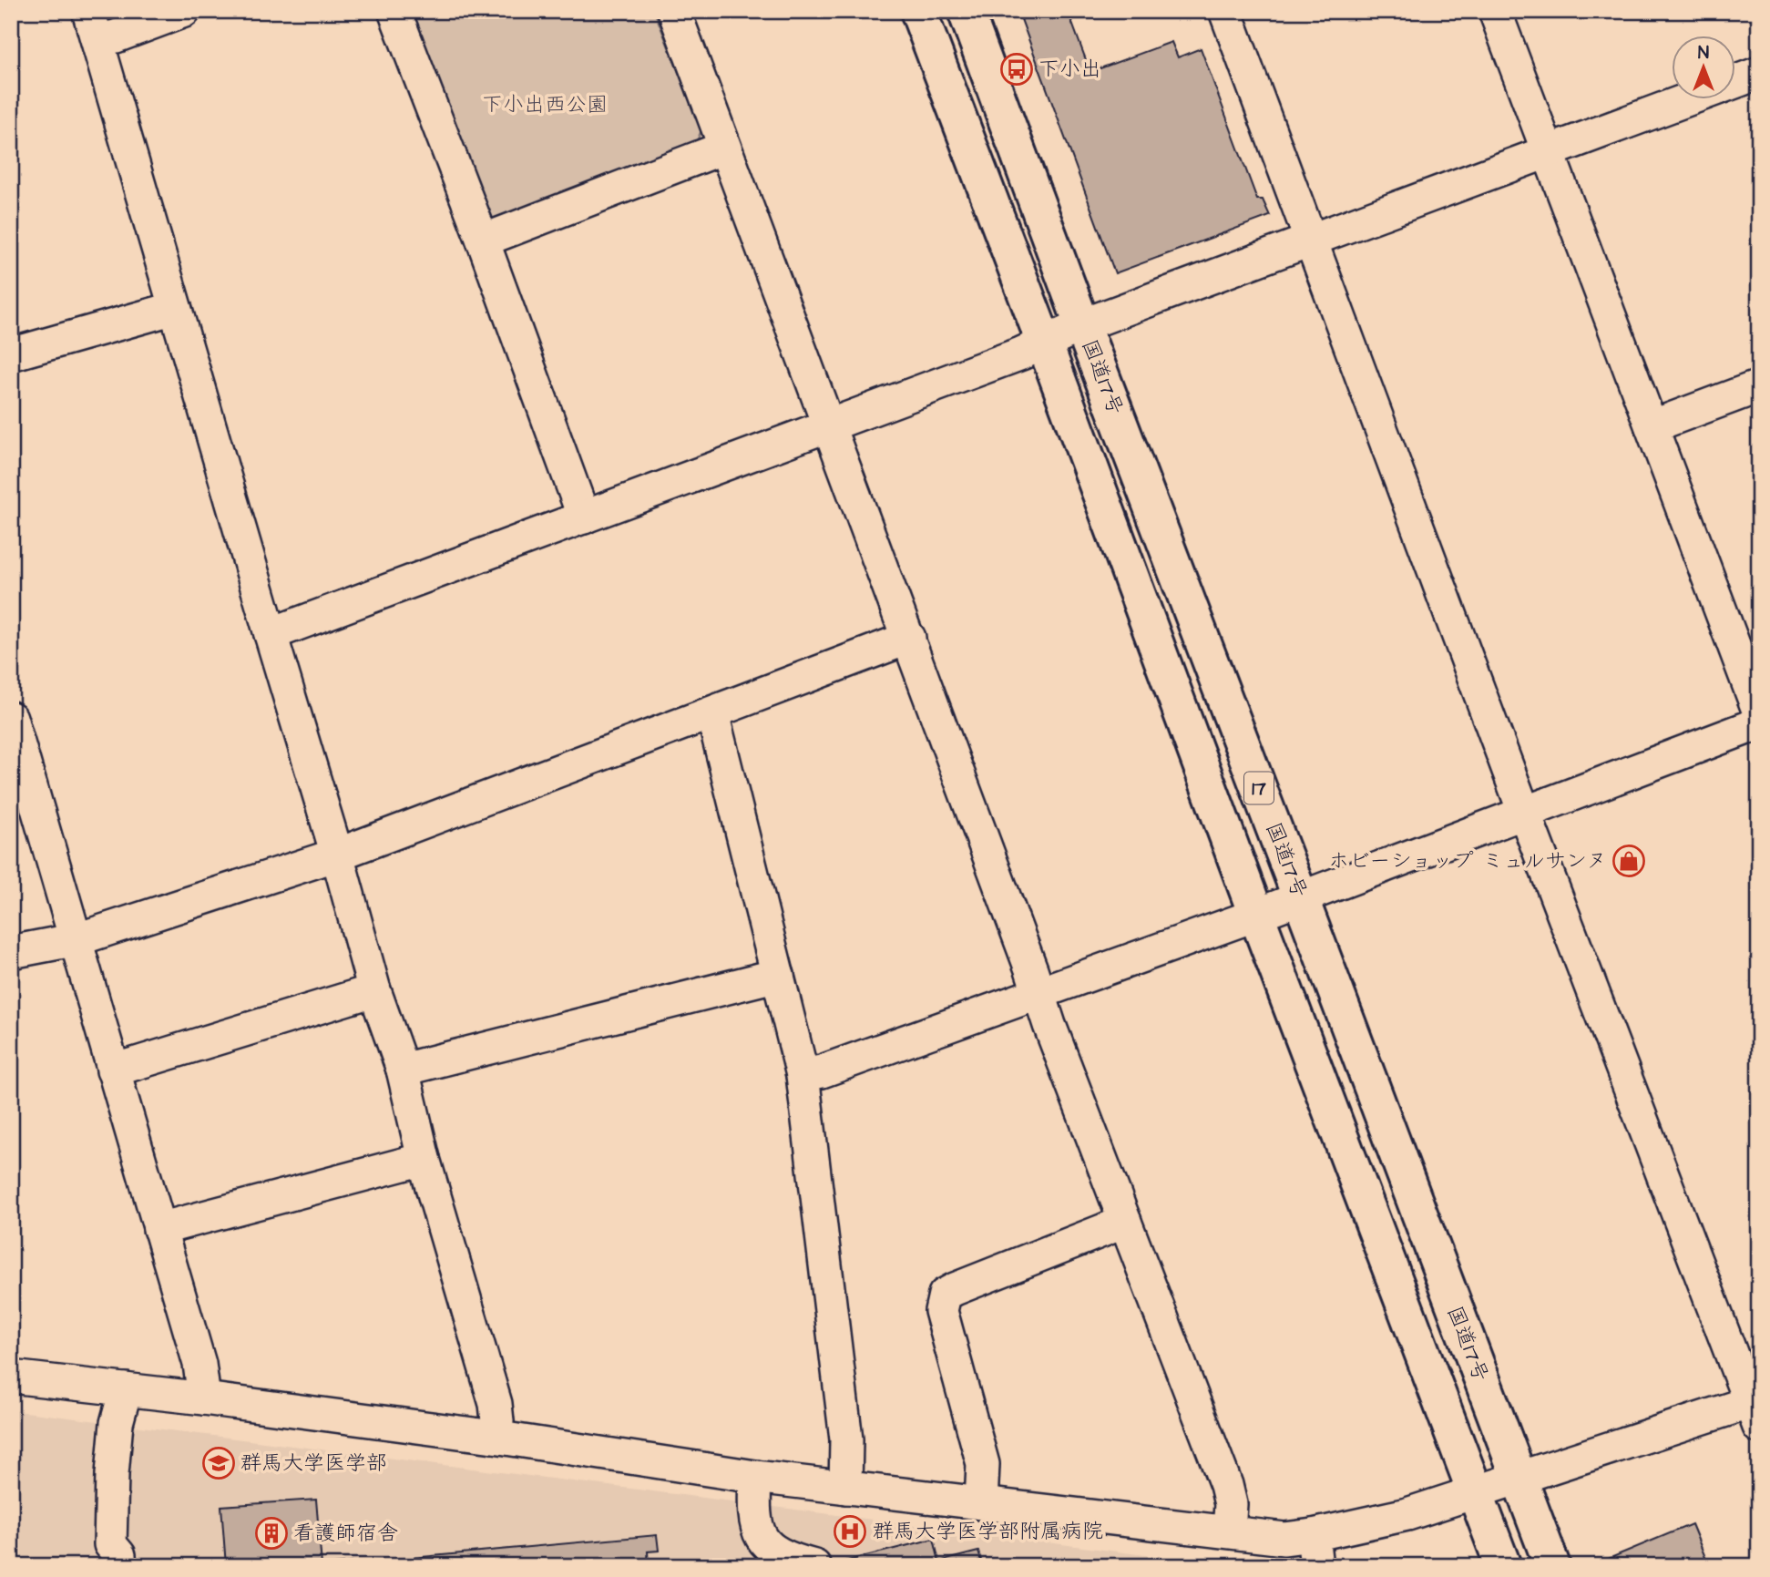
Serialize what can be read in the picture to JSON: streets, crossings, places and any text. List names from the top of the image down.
{
  "streets": {
    "highway": ["国道17号", "17"]
  },
  "parks": ["下小出西公園"],
  "places": {
    "bus stop": ["下小出"],
    "shop": ["ホビーショップ ミュルサンヌ"],
    "school or university": ["群馬大学医学部"],
    "hospital": ["群馬大学医学部附属病院"],
    "building": ["看護師宿舎"]
  },
  "north": "top"
}
